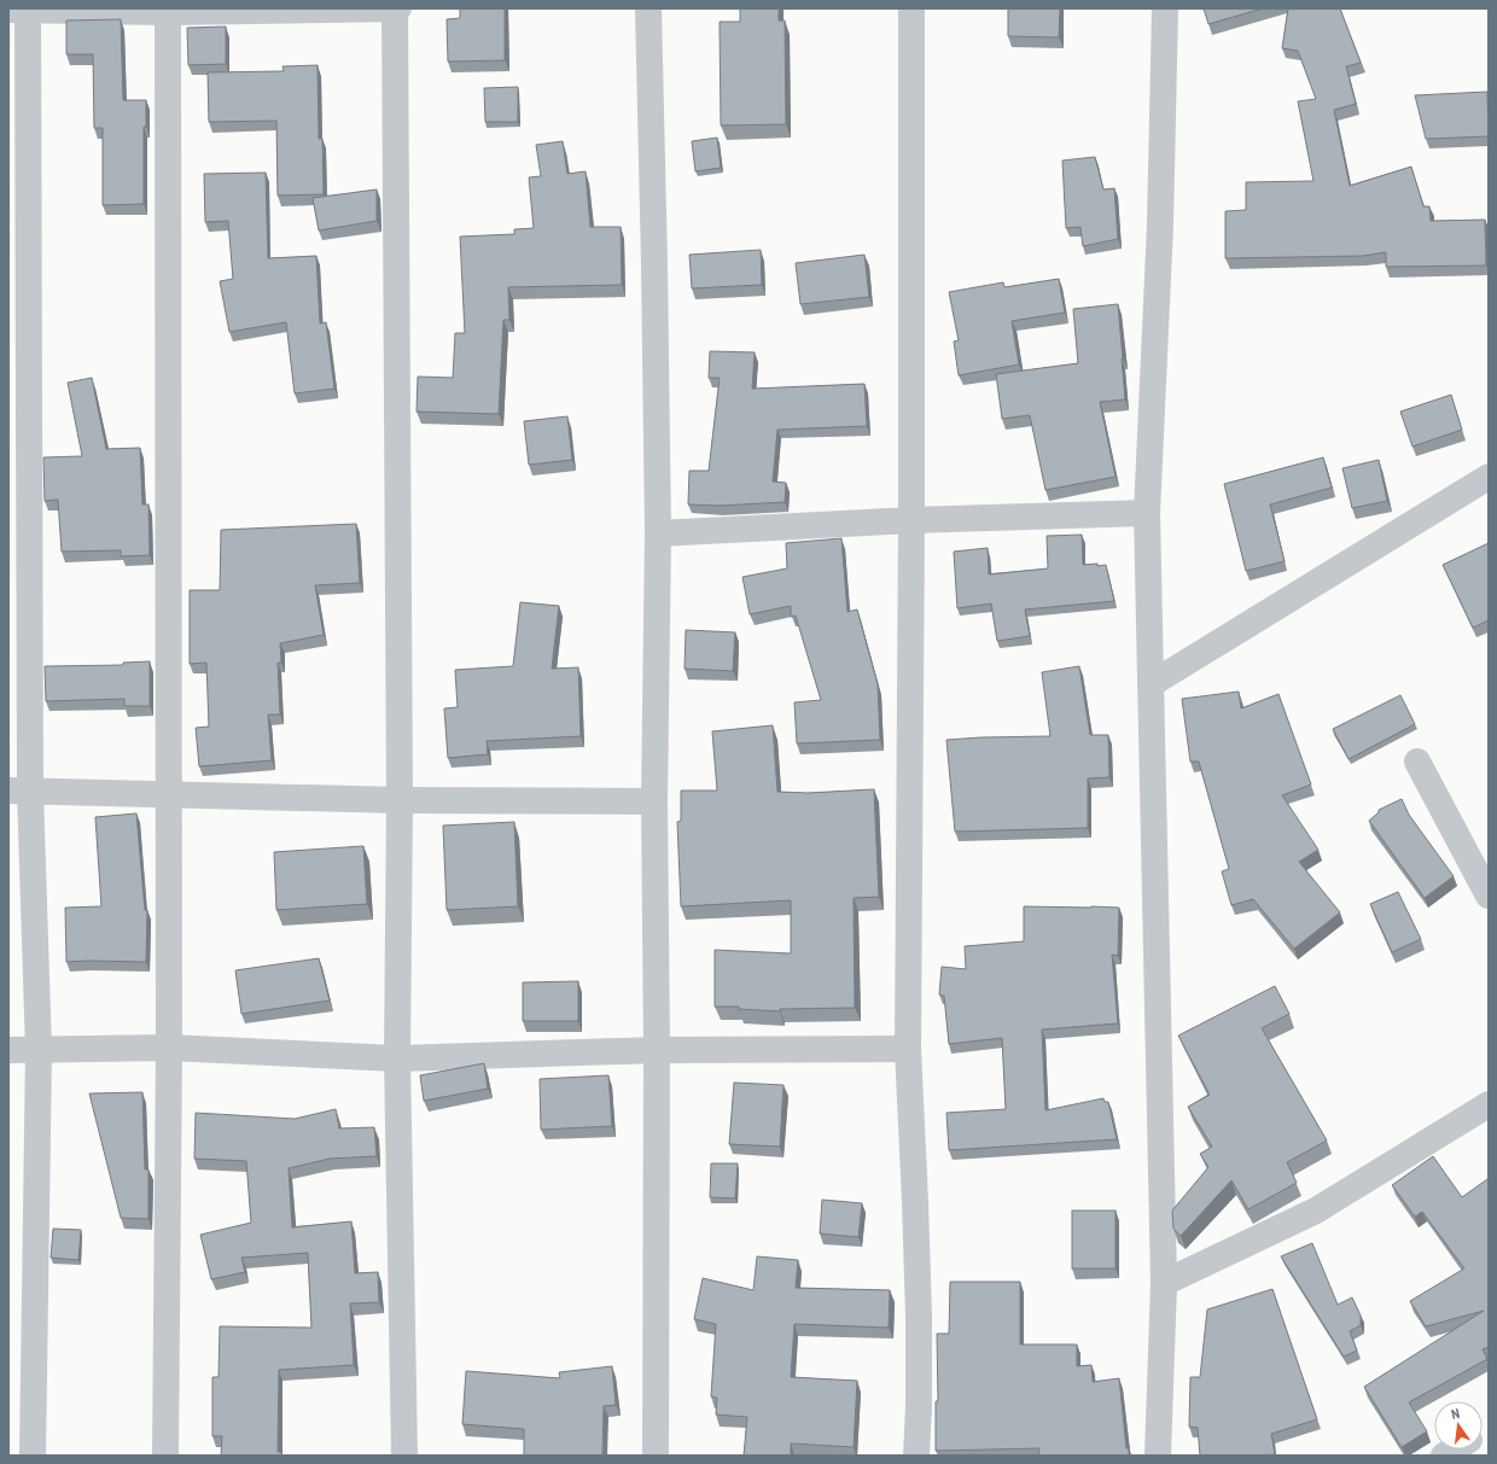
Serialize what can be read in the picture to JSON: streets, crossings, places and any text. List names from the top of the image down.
{
  "north": "top"
}
